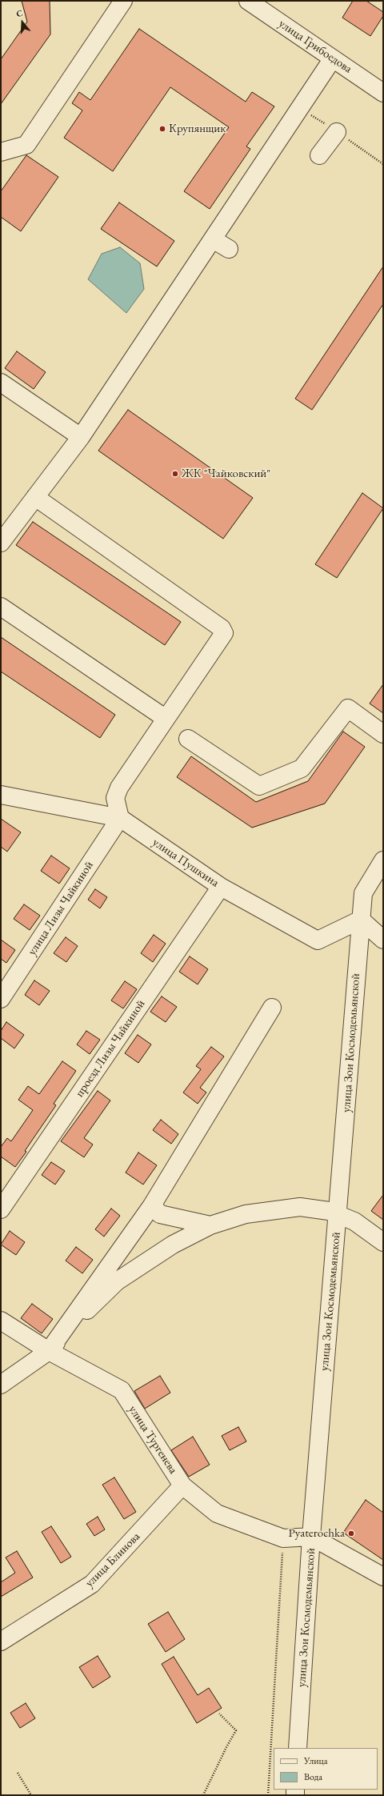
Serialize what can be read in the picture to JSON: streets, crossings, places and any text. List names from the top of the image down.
{
  "streets": {
    "street": [
      "улица Грибоедова",
      "улица Пушкина",
      "улица Лизы Чайкиной",
      "улица Зои Космодемьянской",
      "проезд Лизы Чайкиной",
      "улица Тургенева",
      "улица Блинова"
    ]
  },
  "crossings": [
    ["улица Пушкина", "улица Лизы Чайкиной"],
    ["улица Пушкина", "улица Зои Космодемьянской"],
    ["улица Пушкина", "проезд Лизы Чайкиной"],
    ["улица Зои Космодемьянской", "улица Тургенева"],
    ["улица Тургенева", "улица Блинова"]
  ],
  "places": ["Крупянщик", "ЖК \"Чайковский\"", "Pyaterochka"],
  "legend": ["Улица", "Вода"],
  "north": "top"
}
